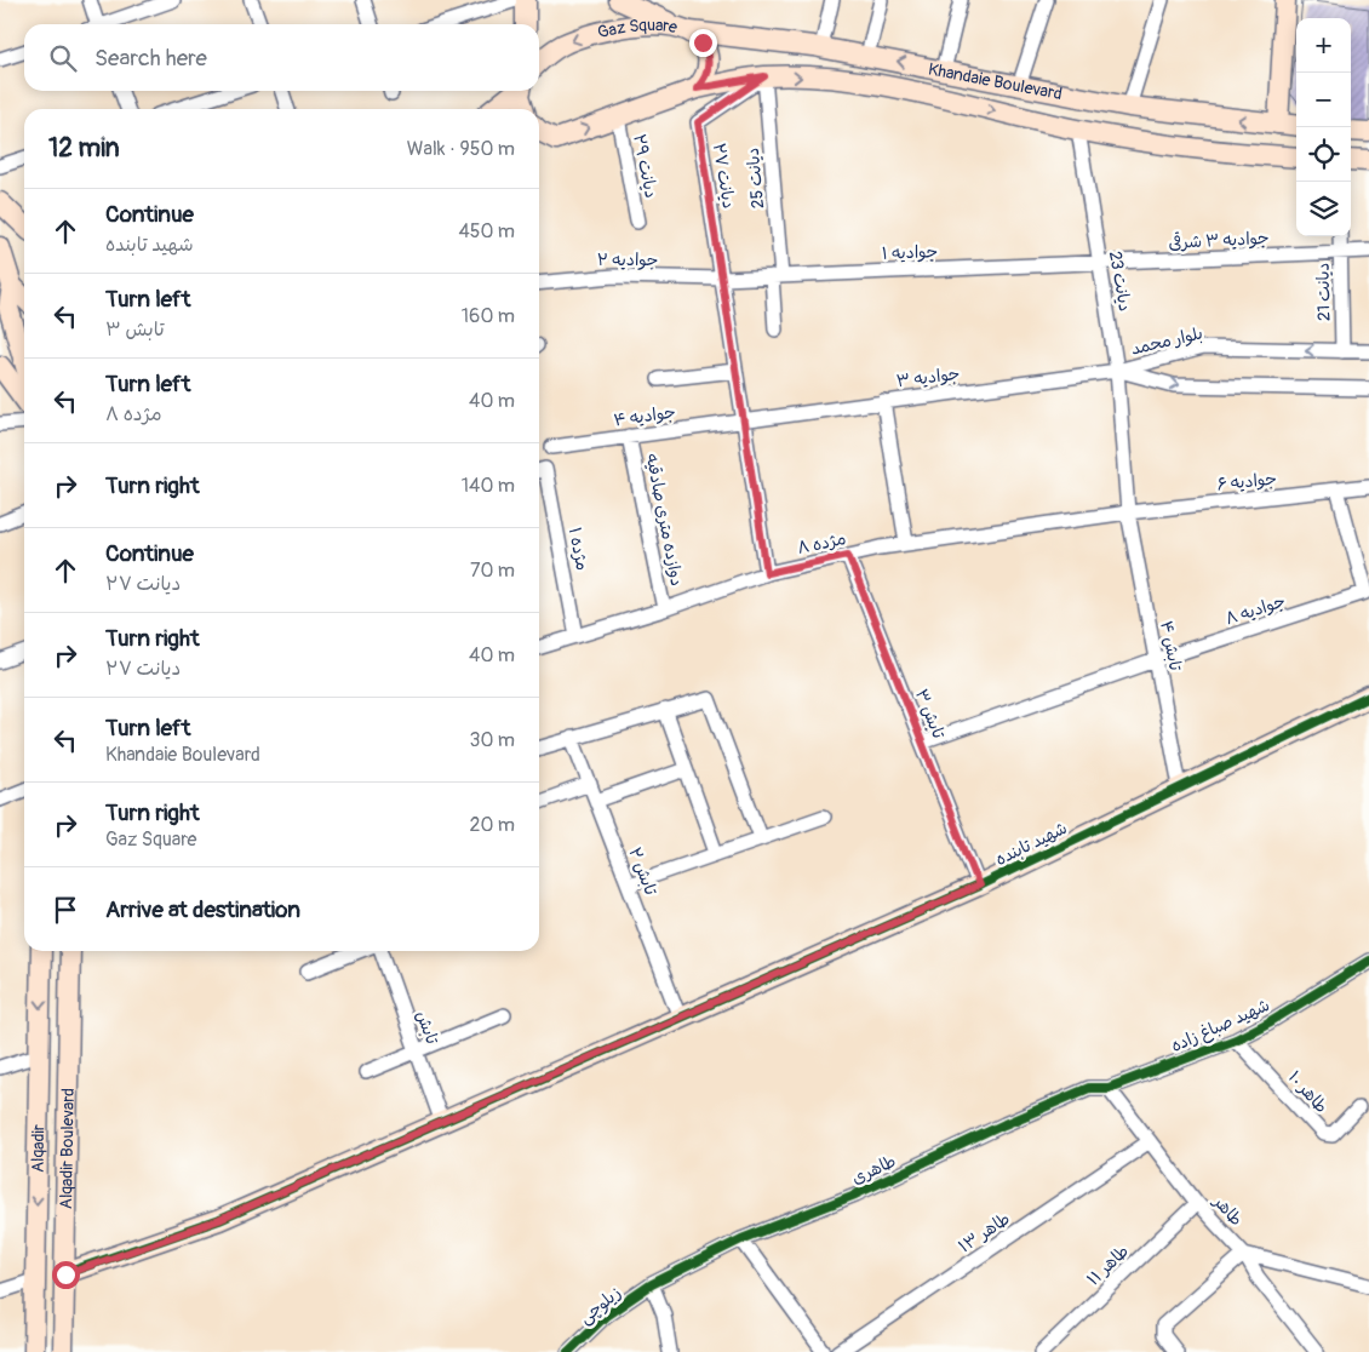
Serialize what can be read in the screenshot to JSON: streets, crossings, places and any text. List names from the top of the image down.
{
  "streets": {
    "main road": [
      "Gaz Square",
      "Khandaie Boulevard",
      "شهید تابنده",
      "Alqadir",
      "Alqadir Boulevard"
    ],
    "street": [
      "دیانت ۲۹",
      "دیانت ۲۷",
      "دیانت 25",
      "جوادیه ۳ شرقی",
      "جوادیه ۱",
      "جوادیه ۲",
      "دیانت 23",
      "دیانت 21",
      "بلوار محمد",
      "جوادیه ۳",
      "جوادیه ۴",
      "جوادیه ۶",
      "دوازده متری صادقیه",
      "مژده ۸",
      "مژده ۱",
      "جوادیه ۸",
      "تابش ۴",
      "تابش ۳",
      "تابش ۲",
      "شهید صباغ زاده",
      "تابش",
      "طاهر ۱۰",
      "طاهری",
      "طاهر",
      "طاهر ۱۳",
      "طاهر ۱۱",
      "زیلوچی"
    ]
  },
  "crossings": [
    ["Gaz Square", "Khandaie Boulevard"],
    ["Khandaie Boulevard", "دیانت ۲۷"],
    ["Khandaie Boulevard", "دیانت 25"],
    ["Khandaie Boulevard", "دیانت 23"],
    ["دیانت ۲۷", "دیانت 25"],
    ["دیانت ۲۷", "جوادیه ۱"],
    ["دیانت ۲۷", "جوادیه ۲"],
    ["دیانت 25", "جوادیه ۱"],
    ["جوادیه ۳ شرقی", "جوادیه ۱"],
    ["جوادیه ۳ شرقی", "دیانت 23"],
    ["جوادیه ۳ شرقی", "دیانت 21"],
    ["جوادیه ۱", "جوادیه ۲"],
    ["جوادیه ۱", "دیانت 23"],
    ["دیانت 23", "بلوار محمد"],
    ["دیانت 23", "جوادیه ۳"],
    ["دیانت 23", "جوادیه ۶"],
    ["دیانت 23", "مژده ۸"],
    ["دیانت 23", "تابش ۴"],
    ["دیانت 21", "بلوار محمد"],
    ["بلوار محمد", "جوادیه ۳"],
    ["جوادیه ۳", "جوادیه ۴"],
    ["جوادیه ۴", "دوازده متری صادقیه"],
    ["جوادیه ۶", "مژده ۸"],
    ["جوادیه ۶", "جوادیه ۸"],
    ["جوادیه ۶", "تابش ۴"],
    ["دوازده متری صادقیه", "مژده ۸"],
    ["مژده ۸", "مژده ۱"],
    ["مژده ۸", "تابش ۴"],
    ["مژده ۸", "تابش ۳"],
    ["جوادیه ۸", "تابش ۴"],
    ["جوادیه ۸", "تابش ۳"],
    ["تابش ۴", "شهید تابنده"],
    ["تابش ۳", "شهید تابنده"],
    ["شهید تابنده", "تابش ۲"],
    ["شهید تابنده", "تابش"],
    ["شهید تابنده", "Alqadir Boulevard"],
    ["شهید صباغ زاده", "طاهر ۱۰"],
    ["شهید صباغ زاده", "طاهری"],
    ["شهید صباغ زاده", "طاهر"],
    ["طاهری", "طاهر"],
    ["طاهری", "زیلوچی"],
    ["طاهر", "طاهر ۱۳"],
    ["طاهر", "طاهر ۱۱"]
  ],
  "one_way": ["Alqadir"],
  "page": {
    "map_buttons": ["+", "−"],
    "search": "Search here",
    "heading": ["12 min", "Walk · 950 m"],
    "list": [
      ["Continue", "شهید تابنده", "450 m"],
      ["Turn left", "تابش ۳", "160 m"],
      ["Turn left", "مژده ۸", "40 m"],
      ["Turn right", "140 m"],
      ["Continue", "دیانت ۲۷", "70 m"],
      ["Turn right", "دیانت ۲۷", "40 m"],
      ["Turn left", "Khandaie Boulevard", "30 m"],
      ["Turn right", "Gaz Square", "20 m"],
      "Arrive at destination"
    ]
  }
}
